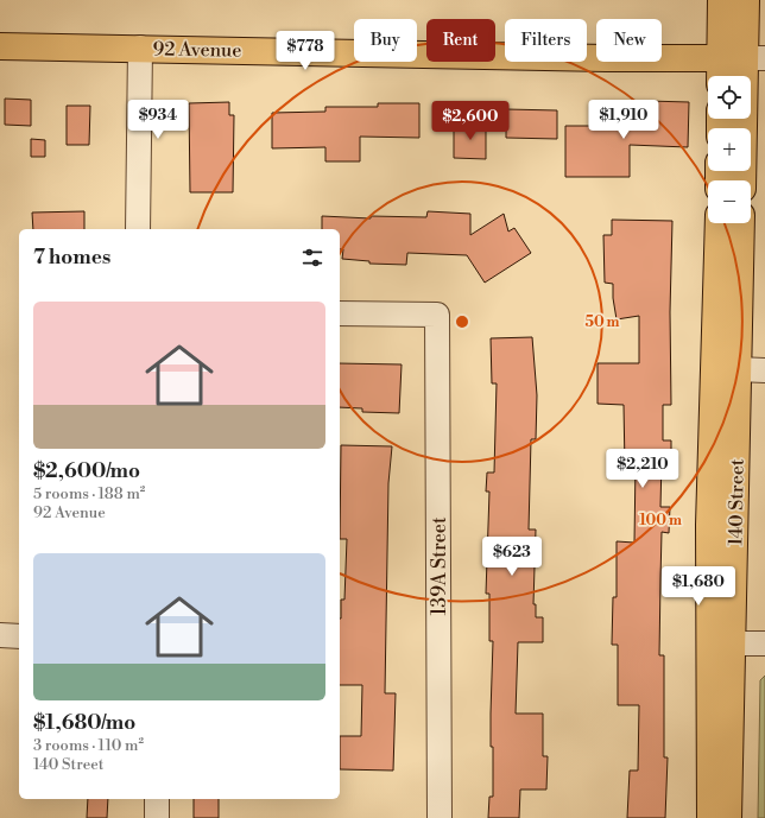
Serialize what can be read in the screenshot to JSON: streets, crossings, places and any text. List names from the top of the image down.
{
  "streets": {
    "main road": ["92 Avenue", "140 Street"],
    "street": ["139A Street"]
  },
  "page": {
    "chip": [
      "Buy",
      "Rent",
      "Filters",
      "New"
    ],
    "price": [
      "$778",
      "$934",
      "$1,910",
      "$2,600",
      "$2,210",
      "$623",
      "$1,680"
    ],
    "map_buttons": ["+", "−"],
    "heading": "7 homes",
    "list": [
      {
        "name": "$2,600/mo",
        "note": "5 rooms · 188 m² · 92 Avenue"
      },
      {
        "name": "$1,680/mo",
        "note": "3 rooms · 110 m² · 140 Street"
      }
    ]
  },
  "rings": ["50 m", "100 m"]
}
